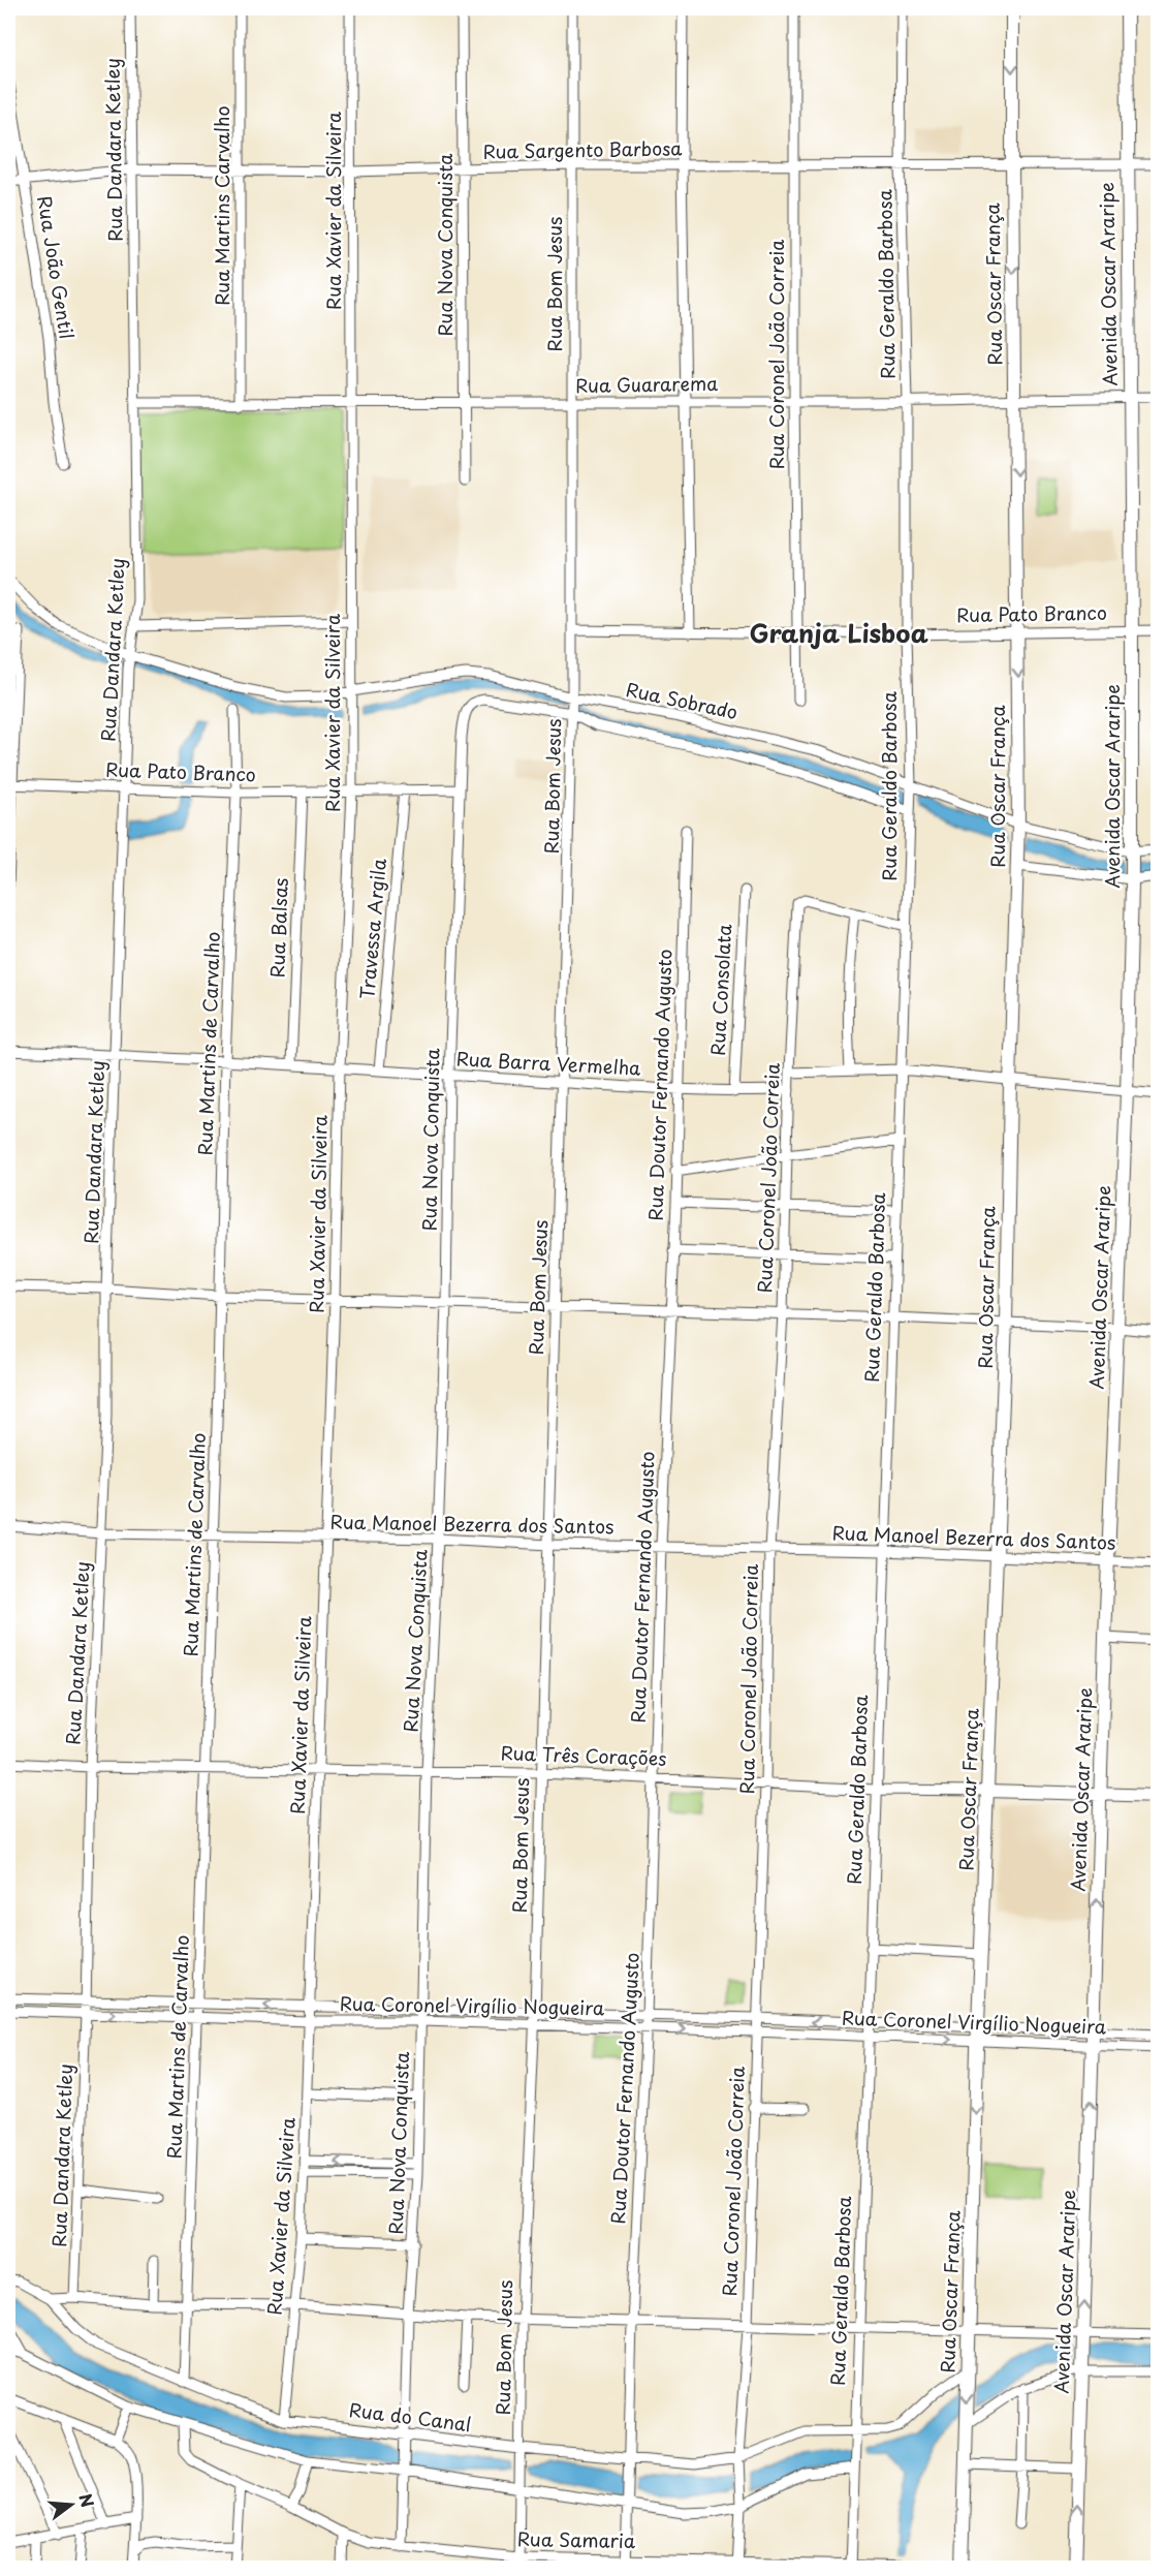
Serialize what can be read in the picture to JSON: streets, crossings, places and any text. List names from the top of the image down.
{
  "streets": {
    "street": [
      "Rua Dandara Ketley",
      "Rua Sargento Barbosa",
      "Rua Martins Carvalho",
      "Rua Xavier da Silveira",
      "Rua Nova Conquista",
      "Rua João Gentil",
      "Rua Bom Jesus",
      "Rua Geraldo Barbosa",
      "Rua Oscar França",
      "Avenida Oscar Araripe",
      "Rua Coronel João Correia",
      "Rua Guararema",
      "Rua Pato Branco",
      "Rua Sobrado",
      "Rua Balsas",
      "Travessa Argila",
      "Rua Consolata",
      "Rua Martins de Carvalho",
      "Rua Barra Vermelha",
      "Rua Doutor Fernando Augusto",
      "Rua Manoel Bezerra dos Santos",
      "Rua Três Corações",
      "Rua Coronel Virgílio Nogueira",
      "Rua do Canal",
      "Rua Samaria"
    ]
  },
  "crossings": [
    ["Rua Dandara Ketley", "Rua Sargento Barbosa"],
    ["Rua Dandara Ketley", "Rua Guararema"],
    ["Rua Dandara Ketley", "Rua Pato Branco"],
    ["Rua Dandara Ketley", "Rua Sobrado"],
    ["Rua Dandara Ketley", "Rua Barra Vermelha"],
    ["Rua Dandara Ketley", "Rua Manoel Bezerra dos Santos"],
    ["Rua Dandara Ketley", "Rua Três Corações"],
    ["Rua Dandara Ketley", "Rua Coronel Virgílio Nogueira"],
    ["Rua Sargento Barbosa", "Rua Martins Carvalho"],
    ["Rua Sargento Barbosa", "Rua Xavier da Silveira"],
    ["Rua Sargento Barbosa", "Rua Nova Conquista"],
    ["Rua Sargento Barbosa", "Rua João Gentil"],
    ["Rua Sargento Barbosa", "Rua Bom Jesus"],
    ["Rua Sargento Barbosa", "Rua Geraldo Barbosa"],
    ["Rua Sargento Barbosa", "Rua Oscar França"],
    ["Rua Sargento Barbosa", "Avenida Oscar Araripe"],
    ["Rua Sargento Barbosa", "Rua Coronel João Correia"],
    ["Rua Martins Carvalho", "Rua Guararema"],
    ["Rua Xavier da Silveira", "Rua Guararema"],
    ["Rua Xavier da Silveira", "Rua Pato Branco"],
    ["Rua Xavier da Silveira", "Rua Sobrado"],
    ["Rua Xavier da Silveira", "Rua Barra Vermelha"],
    ["Rua Xavier da Silveira", "Rua Manoel Bezerra dos Santos"],
    ["Rua Xavier da Silveira", "Rua Três Corações"],
    ["Rua Xavier da Silveira", "Rua Coronel Virgílio Nogueira"],
    ["Rua Xavier da Silveira", "Rua do Canal"],
    ["Rua Nova Conquista", "Rua Bom Jesus"],
    ["Rua Nova Conquista", "Rua Geraldo Barbosa"],
    ["Rua Nova Conquista", "Rua Guararema"],
    ["Rua Nova Conquista", "Rua Pato Branco"],
    ["Rua Nova Conquista", "Rua Barra Vermelha"],
    ["Rua Nova Conquista", "Rua Manoel Bezerra dos Santos"],
    ["Rua Nova Conquista", "Rua Três Corações"],
    ["Rua Nova Conquista", "Rua Coronel Virgílio Nogueira"],
    ["Rua Nova Conquista", "Rua do Canal"],
    ["Rua Nova Conquista", "Rua Samaria"],
    ["Rua Bom Jesus", "Rua Guararema"],
    ["Rua Bom Jesus", "Rua Pato Branco"],
    ["Rua Bom Jesus", "Rua Sobrado"],
    ["Rua Bom Jesus", "Rua Barra Vermelha"],
    ["Rua Bom Jesus", "Rua Manoel Bezerra dos Santos"],
    ["Rua Bom Jesus", "Rua Três Corações"],
    ["Rua Bom Jesus", "Rua Coronel Virgílio Nogueira"],
    ["Rua Bom Jesus", "Rua do Canal"],
    ["Rua Bom Jesus", "Rua Samaria"],
    ["Rua Geraldo Barbosa", "Rua Coronel João Correia"],
    ["Rua Geraldo Barbosa", "Rua Guararema"],
    ["Rua Geraldo Barbosa", "Rua Pato Branco"],
    ["Rua Geraldo Barbosa", "Rua Sobrado"],
    ["Rua Geraldo Barbosa", "Rua Manoel Bezerra dos Santos"],
    ["Rua Geraldo Barbosa", "Rua Três Corações"],
    ["Rua Geraldo Barbosa", "Rua Coronel Virgílio Nogueira"],
    ["Rua Geraldo Barbosa", "Rua do Canal"],
    ["Rua Geraldo Barbosa", "Rua Samaria"],
    ["Rua Oscar França", "Rua Guararema"],
    ["Rua Oscar França", "Rua Pato Branco"],
    ["Rua Oscar França", "Rua Sobrado"],
    ["Rua Oscar França", "Rua Manoel Bezerra dos Santos"],
    ["Rua Oscar França", "Rua Três Corações"],
    ["Rua Oscar França", "Rua Coronel Virgílio Nogueira"],
    ["Rua Oscar França", "Rua do Canal"],
    ["Rua Oscar França", "Rua Samaria"],
    ["Avenida Oscar Araripe", "Rua Guararema"],
    ["Avenida Oscar Araripe", "Rua Pato Branco"],
    ["Avenida Oscar Araripe", "Rua Sobrado"],
    ["Avenida Oscar Araripe", "Rua Manoel Bezerra dos Santos"],
    ["Avenida Oscar Araripe", "Rua Três Corações"],
    ["Avenida Oscar Araripe", "Rua Coronel Virgílio Nogueira"],
    ["Rua Coronel João Correia", "Rua Guararema"],
    ["Rua Coronel João Correia", "Rua Pato Branco"],
    ["Rua Coronel João Correia", "Rua Barra Vermelha"],
    ["Rua Coronel João Correia", "Rua Manoel Bezerra dos Santos"],
    ["Rua Coronel João Correia", "Rua Três Corações"],
    ["Rua Coronel João Correia", "Rua Coronel Virgílio Nogueira"],
    ["Rua Coronel João Correia", "Rua do Canal"],
    ["Rua Coronel João Correia", "Rua Samaria"],
    ["Rua Pato Branco", "Rua Balsas"],
    ["Rua Pato Branco", "Travessa Argila"],
    ["Rua Pato Branco", "Rua Martins de Carvalho"],
    ["Rua Balsas", "Rua Barra Vermelha"],
    ["Travessa Argila", "Rua Barra Vermelha"],
    ["Rua Consolata", "Rua Barra Vermelha"],
    ["Rua Martins de Carvalho", "Rua Barra Vermelha"],
    ["Rua Martins de Carvalho", "Rua Manoel Bezerra dos Santos"],
    ["Rua Martins de Carvalho", "Rua Três Corações"],
    ["Rua Martins de Carvalho", "Rua Coronel Virgílio Nogueira"],
    ["Rua Martins de Carvalho", "Rua do Canal"],
    ["Rua Barra Vermelha", "Rua Doutor Fernando Augusto"],
    ["Rua Doutor Fernando Augusto", "Rua Manoel Bezerra dos Santos"],
    ["Rua Doutor Fernando Augusto", "Rua Três Corações"],
    ["Rua Doutor Fernando Augusto", "Rua Coronel Virgílio Nogueira"],
    ["Rua Doutor Fernando Augusto", "Rua do Canal"],
    ["Rua Doutor Fernando Augusto", "Rua Samaria"]
  ],
  "one_way": ["Rua Oscar França"],
  "districts": ["Granja Lisboa"],
  "north": "right"
}
